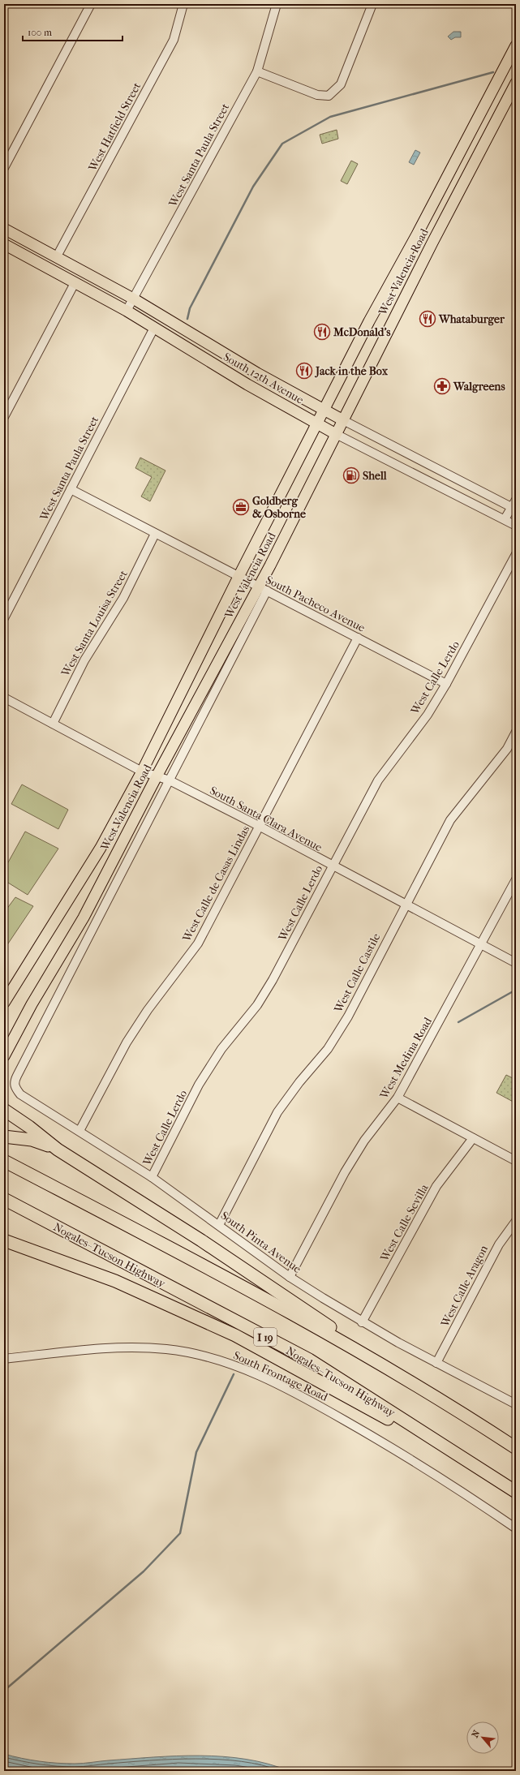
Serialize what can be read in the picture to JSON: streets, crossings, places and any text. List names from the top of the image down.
{
  "streets": {
    "highway": ["Nogales–Tucson Highway", "I 19"],
    "main road": ["West Valencia Road", "South 12th Avenue"],
    "street": [
      "West Hatfield Street",
      "West Santa Paula Street",
      "South Pacheco Avenue",
      "West Santa Louisa Street",
      "West Calle Lerdo",
      "South Santa Clara Avenue",
      "West Calle de Casas Lindas",
      "West Calle Castile",
      "West Medina Road",
      "West Calle Sevilla",
      "South Pinta Avenue",
      "West Calle Aragon",
      "South Frontage Road"
    ]
  },
  "crossings": [
    ["West Hatfield Street", "South 12th Avenue"],
    ["West Santa Paula Street", "South 12th Avenue"],
    ["West Santa Paula Street", "South Pacheco Avenue"],
    ["West Valencia Road", "South 12th Avenue"],
    ["West Valencia Road", "South Pacheco Avenue"],
    ["West Valencia Road", "South Santa Clara Avenue"],
    ["West Valencia Road", "South Pinta Avenue"],
    ["South Pacheco Avenue", "West Santa Louisa Street"],
    ["South Pacheco Avenue", "West Calle Lerdo"],
    ["South Pacheco Avenue", "West Calle de Casas Lindas"],
    ["West Santa Louisa Street", "South Santa Clara Avenue"],
    ["West Calle Lerdo", "South Santa Clara Avenue"],
    ["West Calle Lerdo", "South Pinta Avenue"],
    ["South Santa Clara Avenue", "West Calle de Casas Lindas"],
    ["South Santa Clara Avenue", "West Calle Castile"],
    ["South Santa Clara Avenue", "West Medina Road"],
    ["West Calle de Casas Lindas", "South Pinta Avenue"],
    ["West Calle Castile", "South Pinta Avenue"],
    ["West Medina Road", "South Pinta Avenue"],
    ["West Calle Sevilla", "South Pinta Avenue"],
    ["South Pinta Avenue", "West Calle Aragon"]
  ],
  "places": {
    "restaurant": ["Whataburger", "McDonald's", "Jack in the Box"],
    "pharmacy": ["Walgreens"],
    "fuel station": ["Shell"],
    "office": ["Goldberg & Osborne"]
  },
  "scale_bar": "100 m",
  "north": "top left"
}
